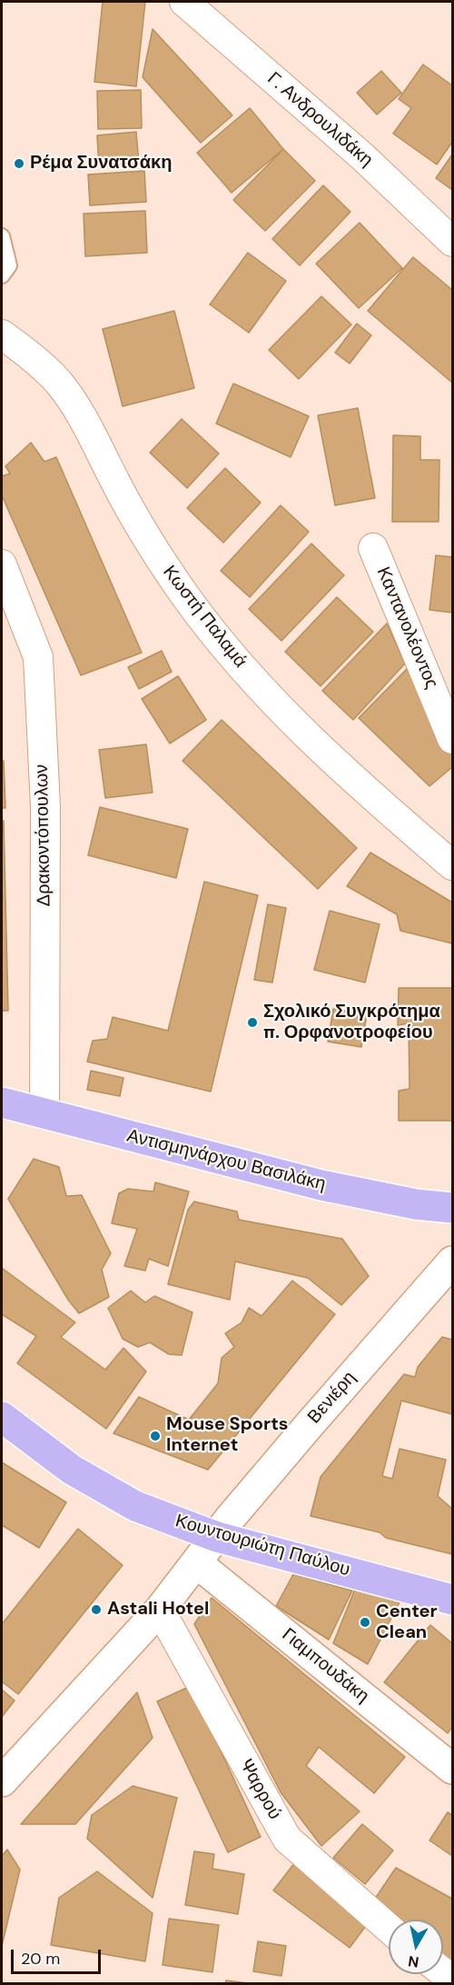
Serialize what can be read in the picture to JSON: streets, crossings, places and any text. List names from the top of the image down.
{
  "streets": {
    "main road": ["Αντισμηνάρχου Βασιλάκη", "Κουντουριώτη Παύλου"],
    "street": [
      "Γ. Ανδρουλιδάκη",
      "Κωστή Παλαμά",
      "Καντανολέοντος",
      "Δρακοντόπουλων",
      "Βενιέρη",
      "Γιαμπουδάκη",
      "Ψαρρού"
    ]
  },
  "crossings": [
    ["Δρακοντόπουλων", "Αντισμηνάρχου Βασιλάκη"],
    ["Βενιέρη", "Κουντουριώτη Παύλου"],
    ["Βενιέρη", "Γιαμπουδάκη"],
    ["Βενιέρη", "Ψαρρού"]
  ],
  "places": [
    "Ρέμα Συνατσάκη",
    "Σχολικό Συγκρότημα π. Ορφανοτροφείου",
    "Mouse Sports Internet",
    "Astali Hotel",
    "Center Clean"
  ],
  "scale_bar": "20 m",
  "north": "bottom"
}
